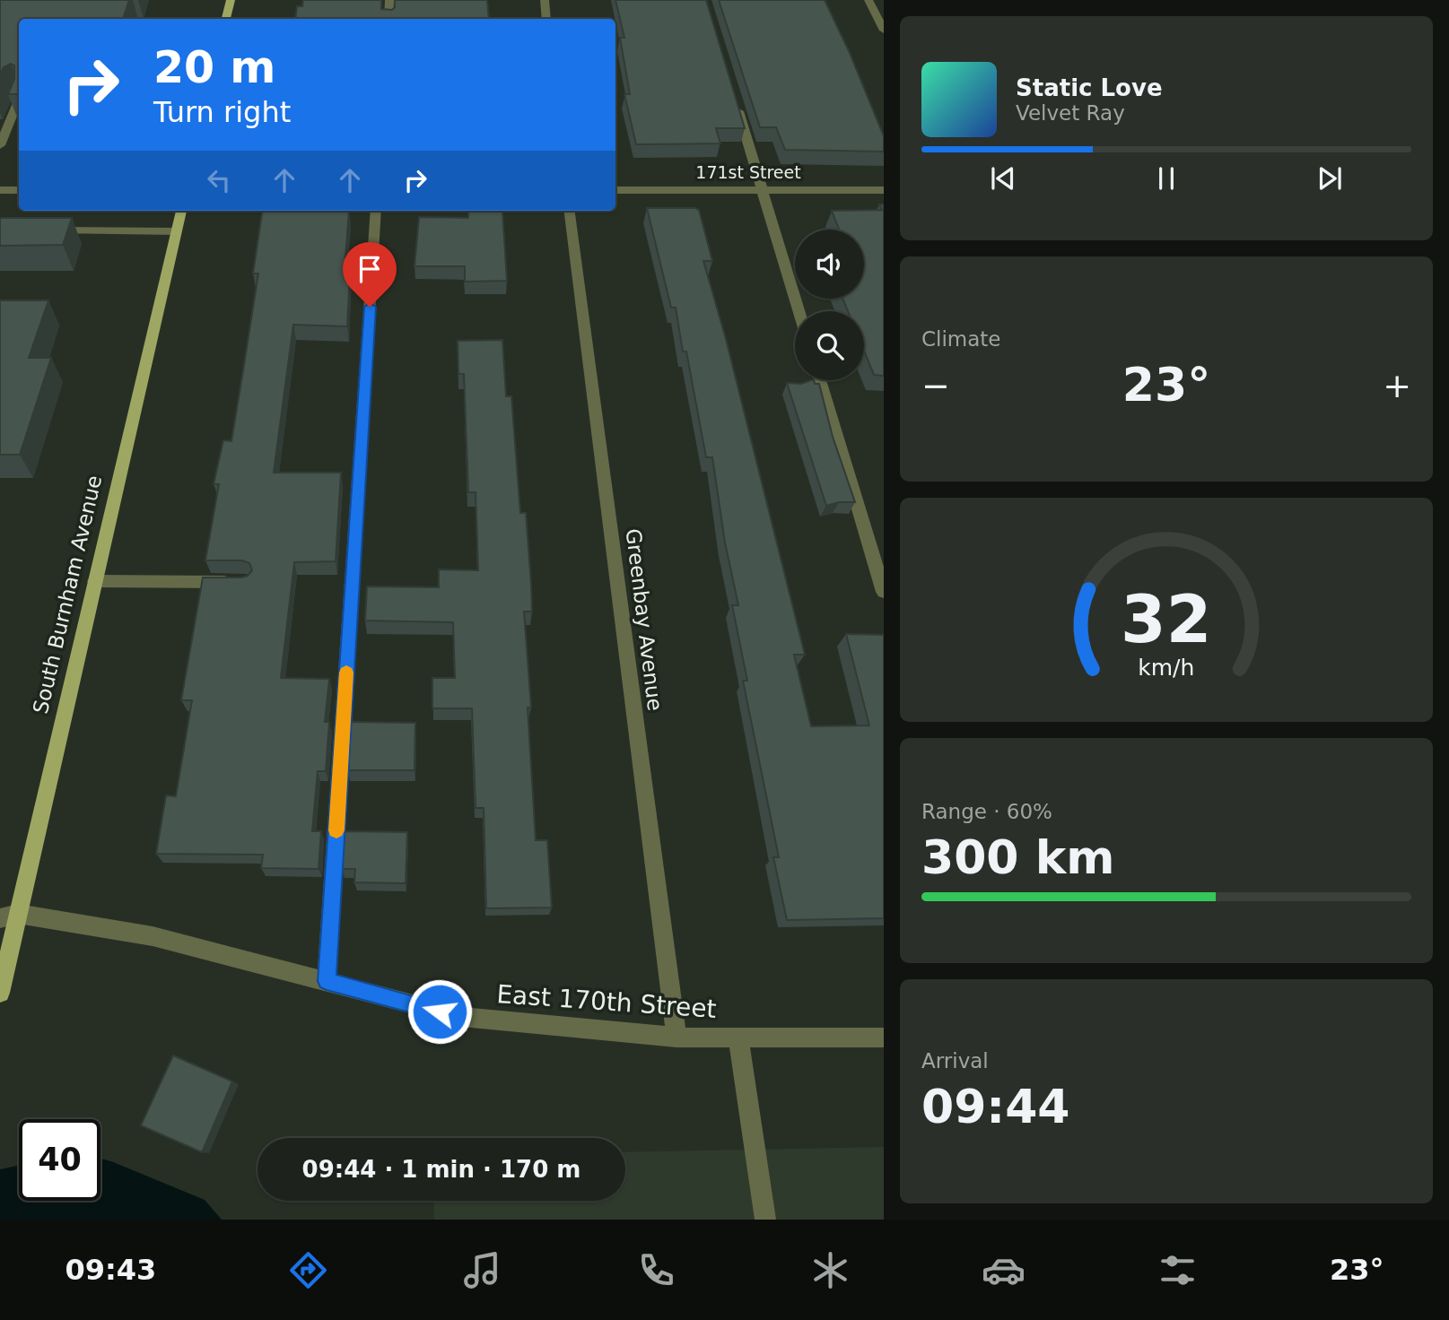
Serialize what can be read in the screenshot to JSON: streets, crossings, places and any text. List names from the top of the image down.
{
  "streets": {
    "main road": ["South Burnham Avenue"],
    "street": ["171st Street", "Greenbay Avenue", "East 170th Street"]
  },
  "crossings": [
    ["South Burnham Avenue", "East 170th Street"],
    ["Greenbay Avenue", "East 170th Street"]
  ],
  "page": {
    "turn": ["20 m", "Turn right"],
    "song": ["Static Love", "Velvet Ray"],
    "tile": [
      "Climate",
      ["Range · 60%", "300 km"],
      ["Arrival", "09:44"]
    ],
    "heat": ["−", "23°", "+"],
    "limit": "40",
    "trip": "09:44 · 1 min · 170 m",
    "tabs": ["09:43", "23°"],
    "gauge": ["32", "km/h"]
  }
}
